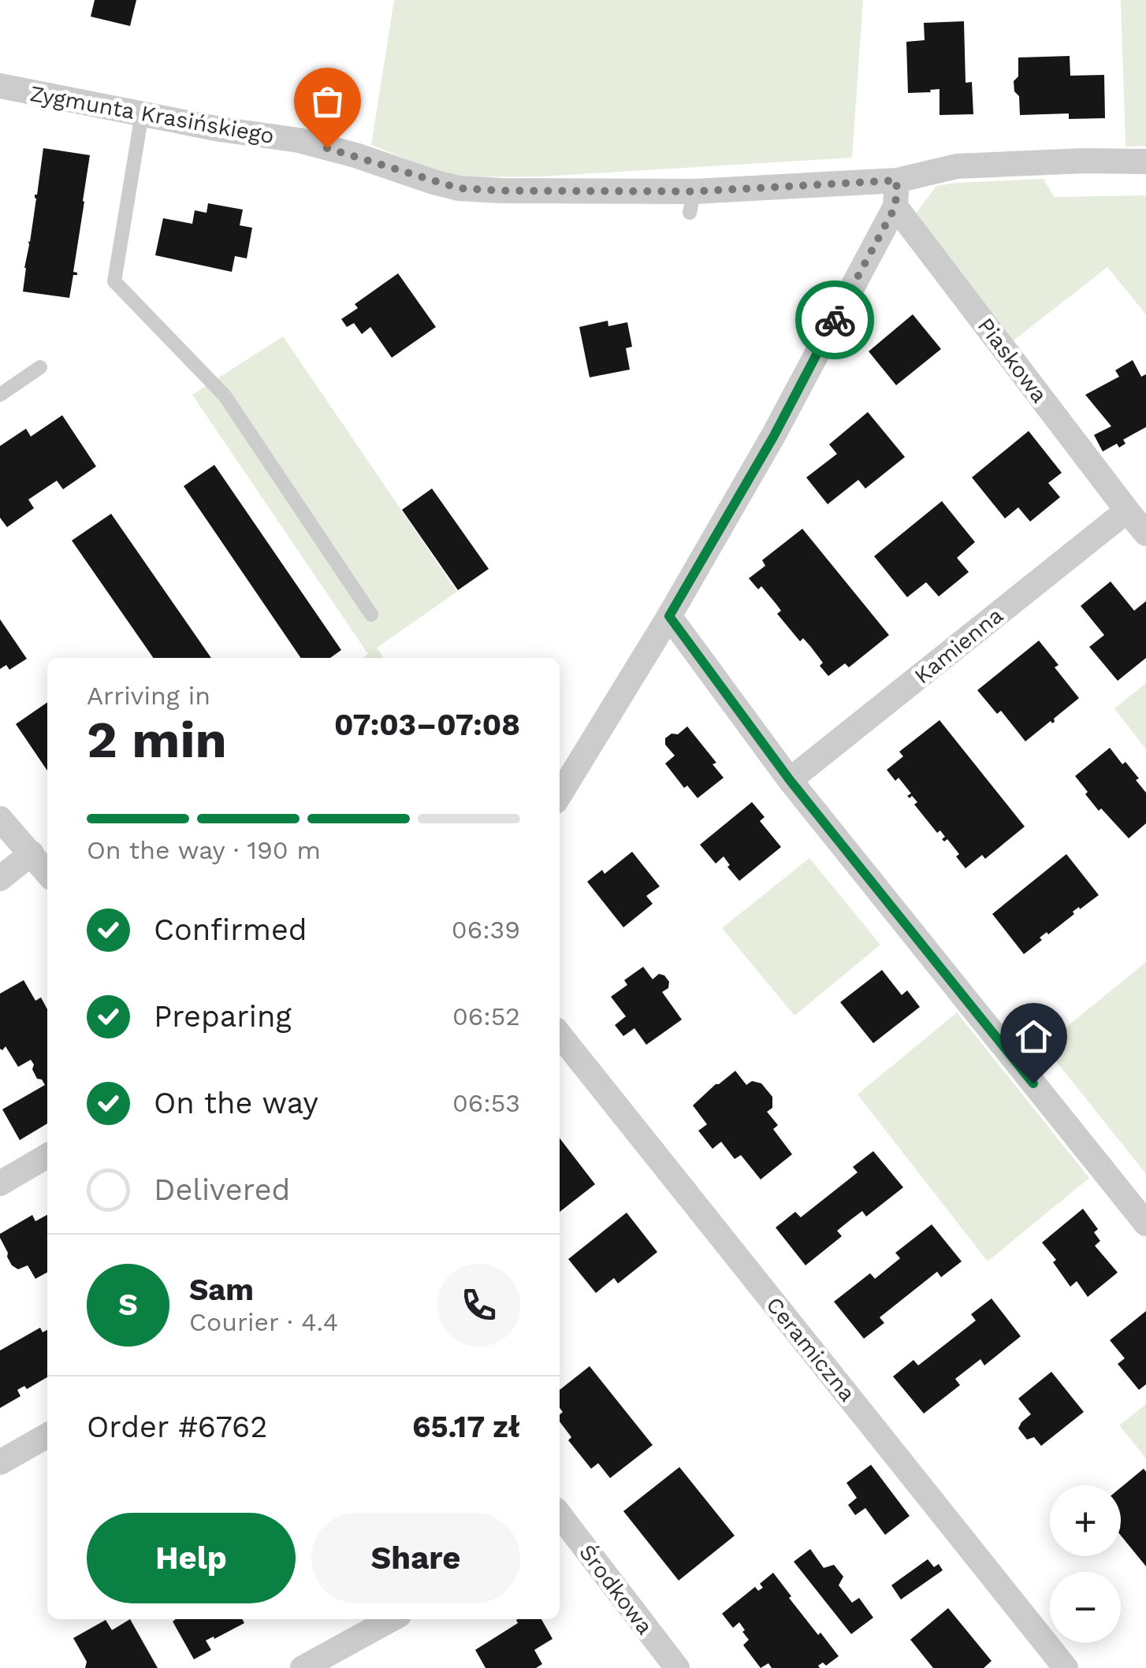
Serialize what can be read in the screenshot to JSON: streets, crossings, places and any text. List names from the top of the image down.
{
  "streets": {
    "street": [
      "Zygmunta Krasińskiego",
      "Piaskowa",
      "Kamienna",
      "Ceramiczna",
      "Środkowa"
    ]
  },
  "crossings": [
    ["Zygmunta Krasińskiego", "Piaskowa"],
    ["Piaskowa", "Kamienna"]
  ],
  "page": {
    "heading": ["2 min", "Arriving in", "07:03–07:08"],
    "panel": [
      "Sam",
      "Courier · 4.4",
      "Order #6762",
      "65.17 zł"
    ],
    "bar": "On the way · 190 m",
    "list": [
      ["Confirmed", "06:39"],
      ["Preparing", "06:52"],
      ["On the way", "06:53"],
      "Delivered"
    ],
    "round": "S",
    "map_buttons": ["+", "−"],
    "buttons": ["Help", "Share"]
  }
}
